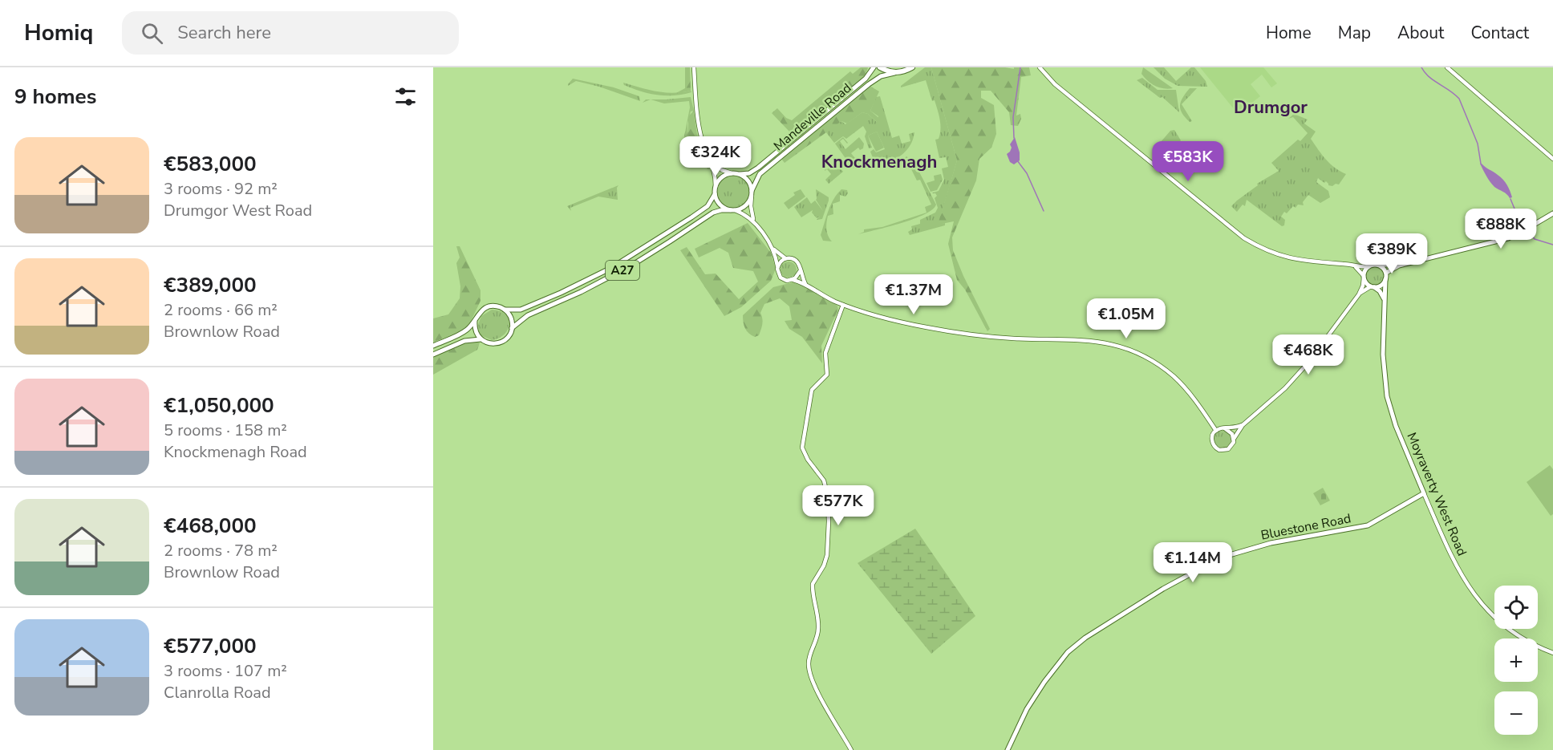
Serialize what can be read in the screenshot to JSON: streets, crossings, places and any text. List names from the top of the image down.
{
  "streets": {
    "main road": [
      "Mandeville Road",
      "A27",
      "Moyraverty West Road",
      "Bluestone Road"
    ]
  },
  "crossings": [
    ["Mandeville Road", "A27"],
    ["Moyraverty West Road", "Bluestone Road"]
  ],
  "districts": ["Drumgor", "Knockmenagh"],
  "page": {
    "header": "Homiq",
    "search": "Search here",
    "nav": [
      "Home",
      "Map",
      "About",
      "Contact"
    ],
    "heading": "9 homes",
    "list": [
      {
        "name": "€583,000",
        "note": "3 rooms · 92 m² · Drumgor West Road"
      },
      {
        "name": "€389,000",
        "note": "2 rooms · 66 m² · Brownlow Road"
      },
      {
        "name": "€1,050,000",
        "note": "5 rooms · 158 m² · Knockmenagh Road"
      },
      {
        "name": "€468,000",
        "note": "2 rooms · 78 m² · Brownlow Road"
      },
      {
        "name": "€577,000",
        "note": "3 rooms · 107 m² · Clanrolla Road"
      }
    ],
    "price": [
      "€324K",
      "€583K",
      "€888K",
      "€389K",
      "€1.37M",
      "€1.05M",
      "€468K",
      "€577K",
      "€1.14M"
    ],
    "map_buttons": ["+", "−"]
  }
}
